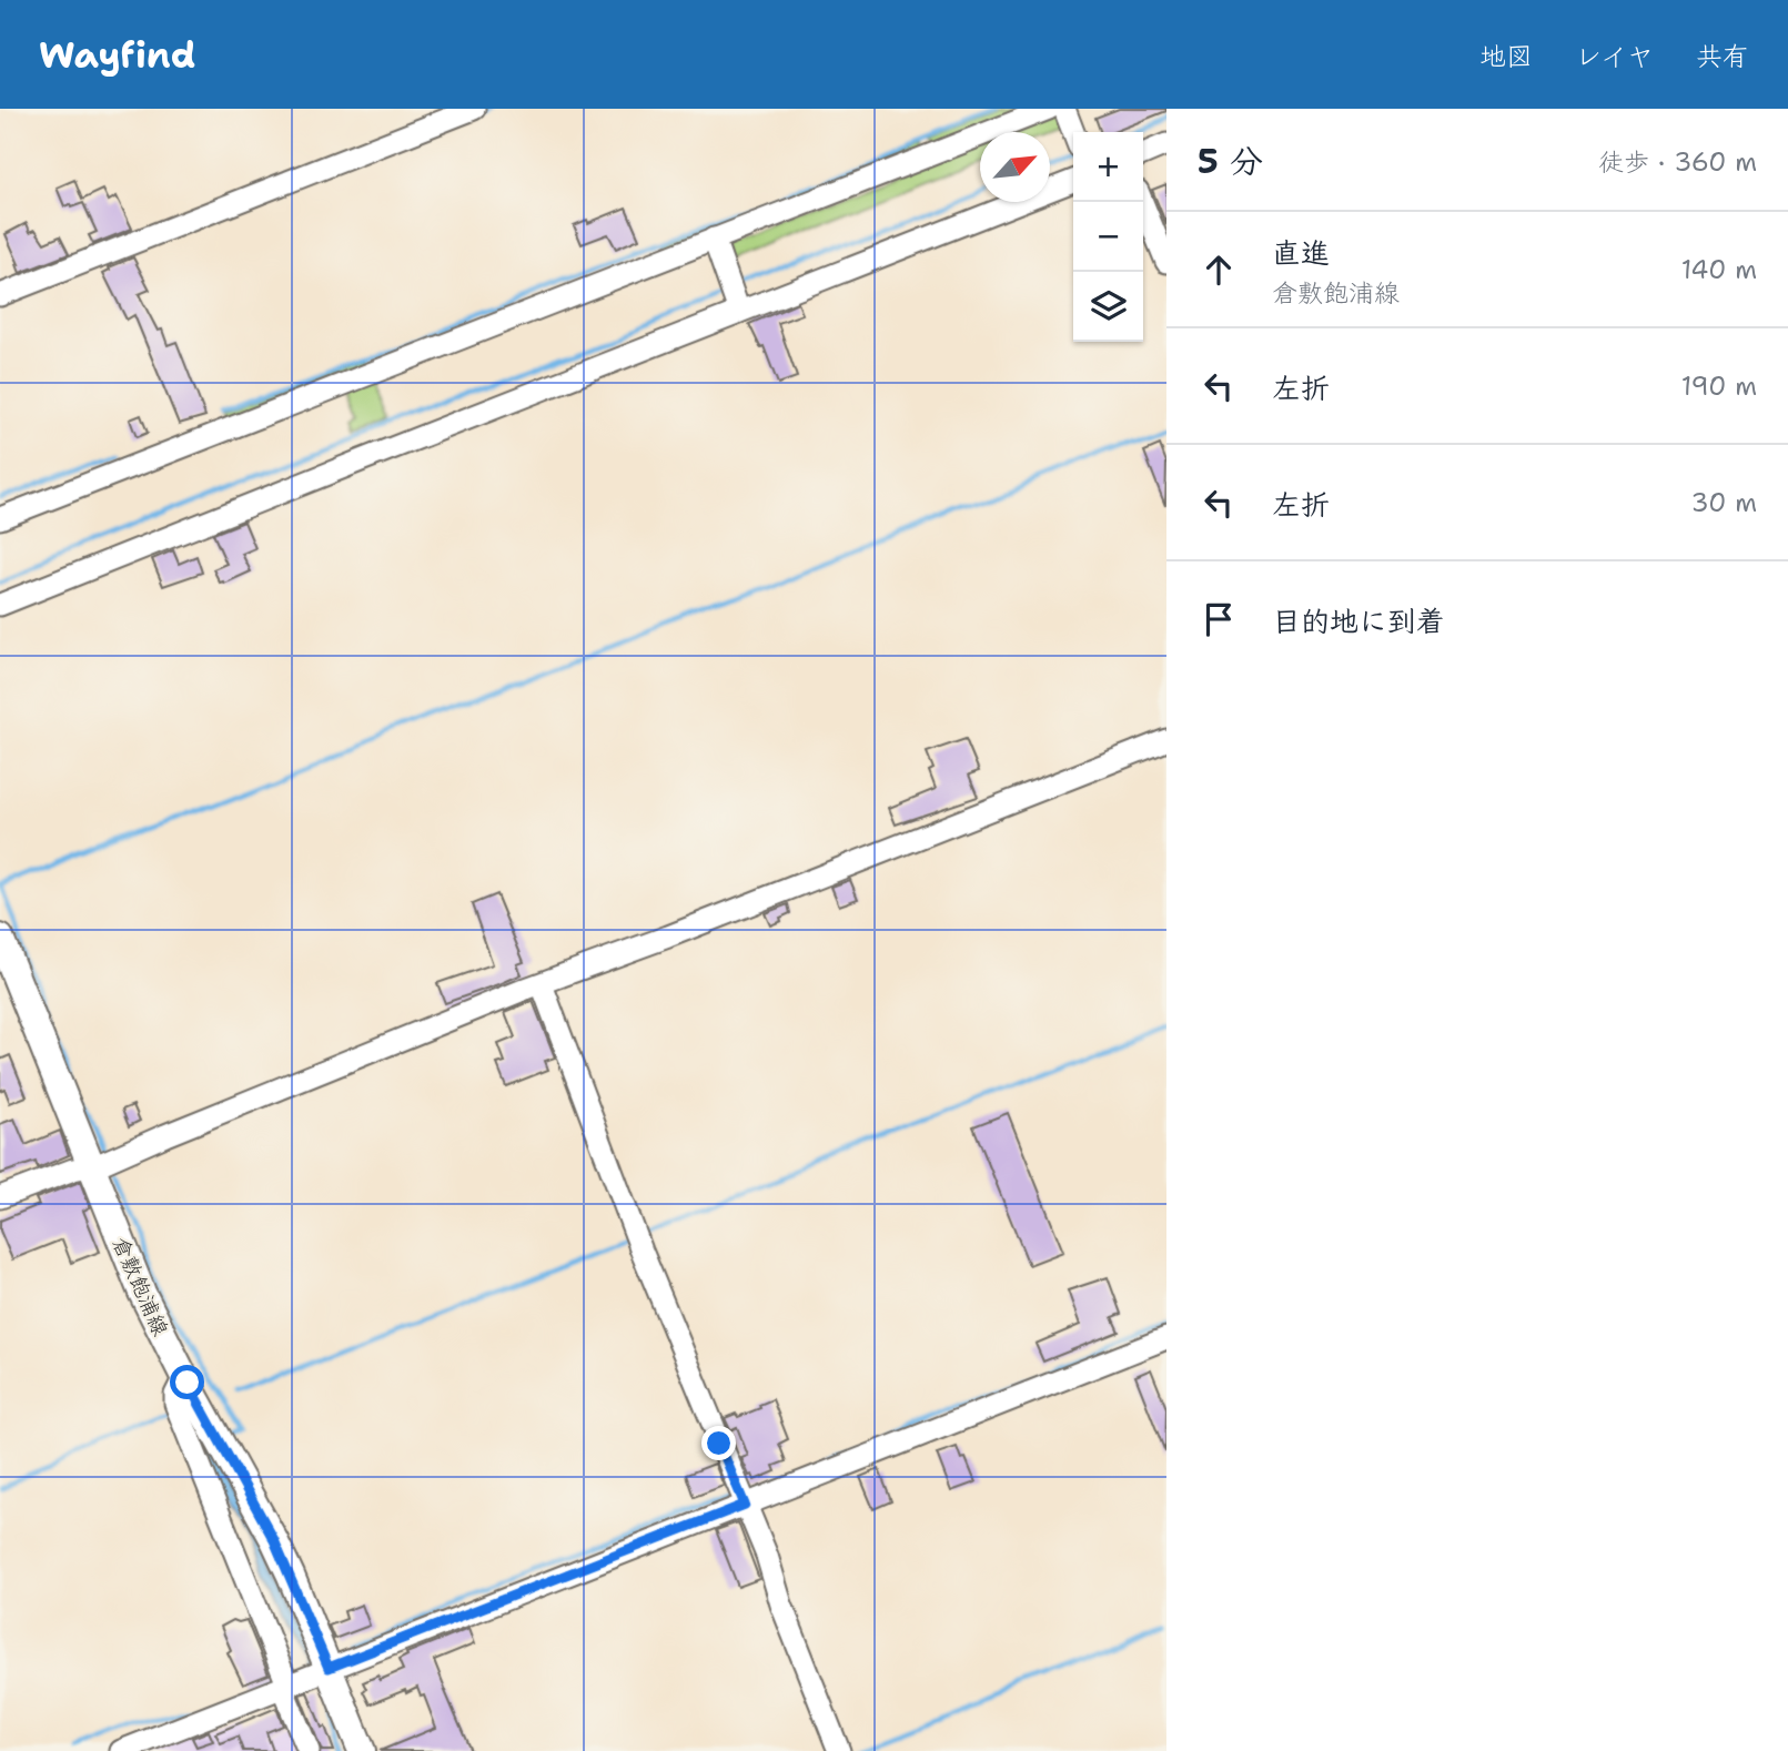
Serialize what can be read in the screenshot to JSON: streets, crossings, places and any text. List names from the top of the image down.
{
  "streets": {
    "main road": ["倉敷飽浦線"]
  },
  "north": "top right",
  "page": {
    "header": "Wayfind",
    "nav": ["地図", "レイヤ", "共有"],
    "heading": ["5 分", "徒歩 · 360 m"],
    "map_buttons": ["+", "−"],
    "list": [
      ["直進", "倉敷飽浦線", "140 m"],
      ["左折", "190 m"],
      ["左折", "30 m"],
      "目的地に到着"
    ]
  }
}
